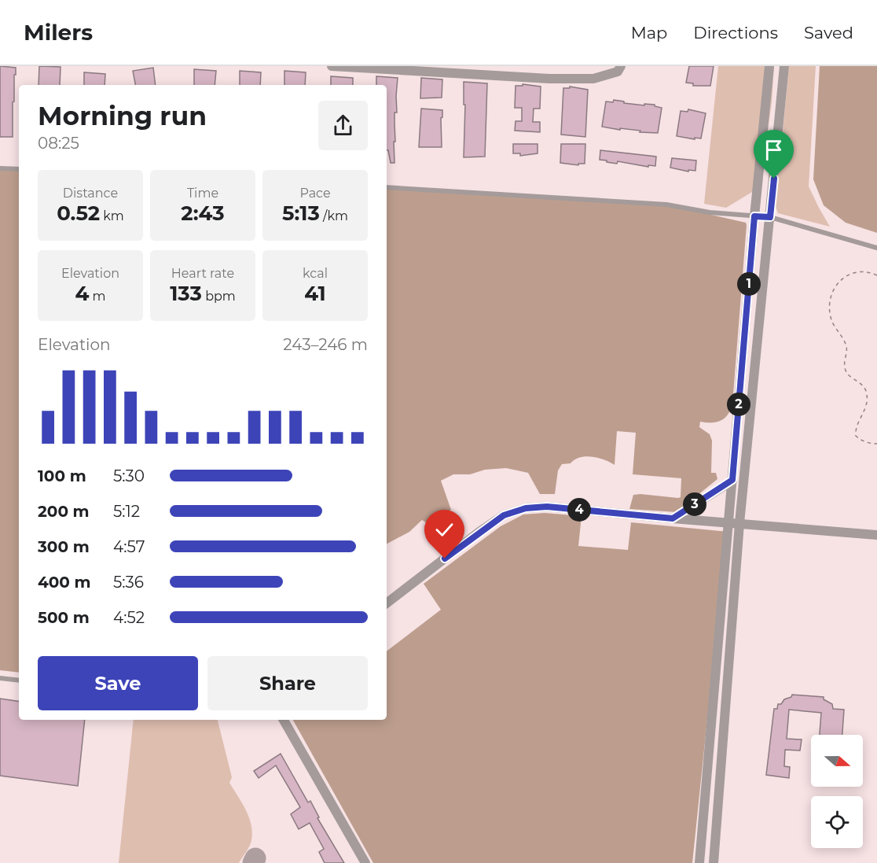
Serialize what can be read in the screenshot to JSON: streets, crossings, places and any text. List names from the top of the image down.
{
  "north": "right",
  "page": {
    "header": "Milers",
    "nav": ["Map", "Directions", "Saved"],
    "heading": ["Morning run", "08:25"],
    "stats": [
      ["Distance", "0.52 km"],
      ["Time", "2:43"],
      ["Pace", "5:13 /km"],
      ["Elevation", "4 m"],
      ["Heart rate", "133 bpm"],
      ["kcal", "41"]
    ],
    "pins": [
      "1",
      "2",
      "3",
      "4"
    ],
    "chart": ["Elevation", "243–246 m"],
    "list": [
      {
        "name": "100 m",
        "note": "5:30"
      },
      {
        "name": "200 m",
        "note": "5:12"
      },
      {
        "name": "300 m",
        "note": "4:57"
      },
      {
        "name": "400 m",
        "note": "5:36"
      },
      {
        "name": "500 m",
        "note": "4:52"
      }
    ],
    "buttons": ["Save", "Share"]
  }
}
